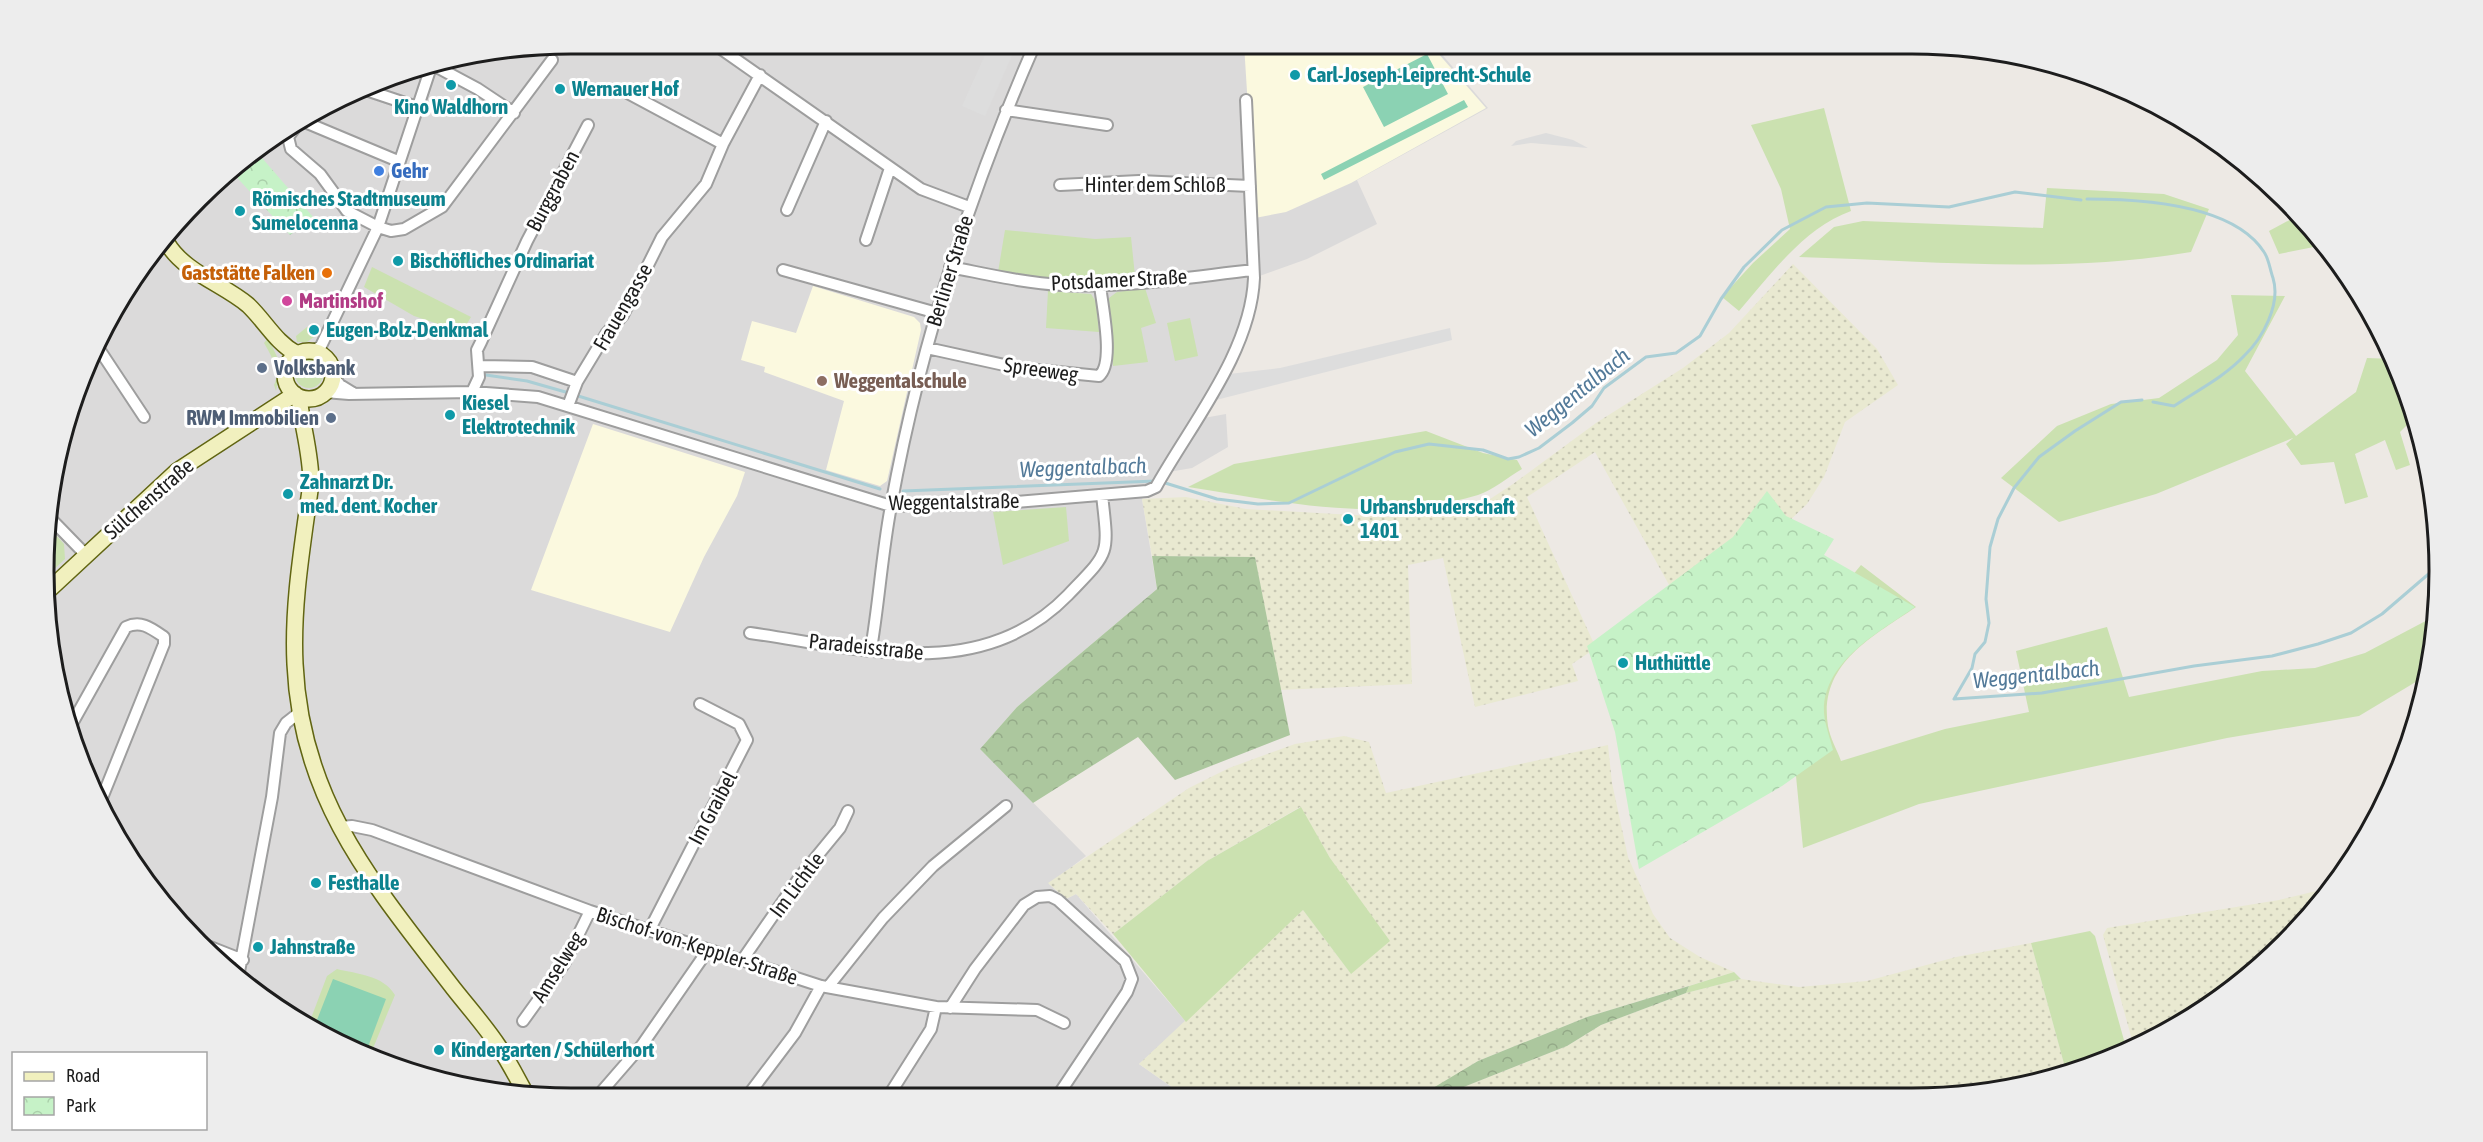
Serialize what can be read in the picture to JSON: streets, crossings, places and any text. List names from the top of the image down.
{
  "streets": {
    "street": [
      "Hinter dem Schloß",
      "Burggraben",
      "Berliner Straße",
      "Potsdamer Straße",
      "Frauengasse",
      "Spreeweg",
      "Sülchenstraße",
      "Weggentalstraße",
      "Paradeisstraße",
      "Im Graibel",
      "Im Lichtle",
      "Bischof-von-Keppler-Straße",
      "Amselweg"
    ]
  },
  "crossings": [
    ["Hinter dem Schloß", "Weggentalstraße"],
    ["Burggraben", "Weggentalstraße"],
    ["Berliner Straße", "Potsdamer Straße"],
    ["Berliner Straße", "Spreeweg"],
    ["Berliner Straße", "Weggentalstraße"],
    ["Berliner Straße", "Paradeisstraße"],
    ["Potsdamer Straße", "Spreeweg"],
    ["Potsdamer Straße", "Weggentalstraße"],
    ["Frauengasse", "Weggentalstraße"],
    ["Sülchenstraße", "Weggentalstraße"],
    ["Weggentalstraße", "Paradeisstraße"],
    ["Im Graibel", "Bischof-von-Keppler-Straße"],
    ["Im Lichtle", "Bischof-von-Keppler-Straße"],
    ["Bischof-von-Keppler-Straße", "Amselweg"]
  ],
  "water": ["Weggentalbach"],
  "places": [
    "Carl-Joseph-Leiprecht-Schule",
    "Kino Waldhorn",
    "Wernauer Hof",
    "Gehr",
    "Römisches Stadtmuseum Sumelocenna",
    "Bischöfliches Ordinariat",
    "Gaststätte Falken",
    "Martinshof",
    "Eugen-Bolz-Denkmal",
    "Volksbank",
    "Weggentalschule",
    "Kiesel Elektrotechnik",
    "RWM Immobilien",
    "Zahnarzt Dr. med. dent. Kocher",
    "Urbansbruderschaft 1401",
    "Huthüttle",
    "Festhalle",
    "Jahnstraße",
    "Kindergarten / Schülerhort"
  ],
  "legend": ["Road", "Park"]
}
